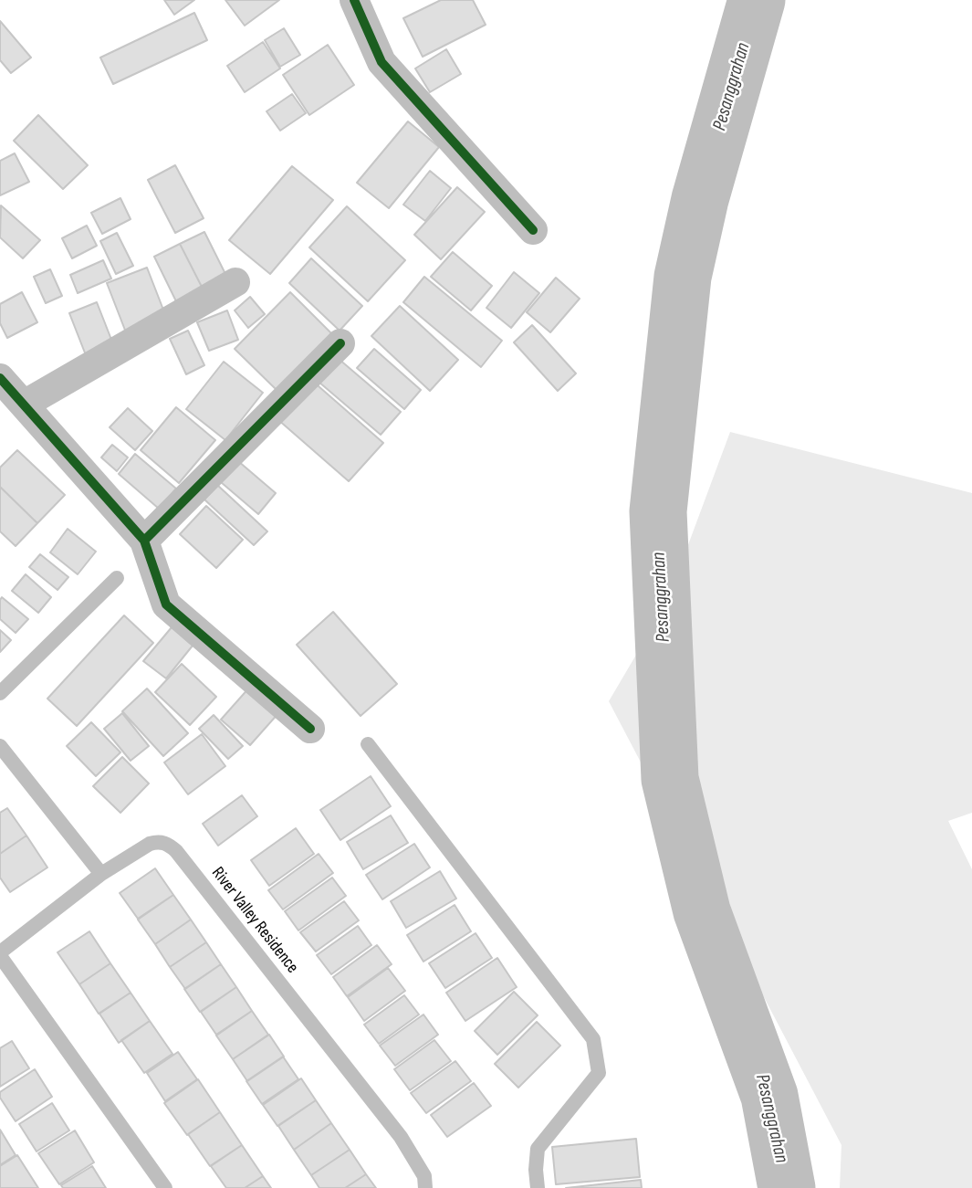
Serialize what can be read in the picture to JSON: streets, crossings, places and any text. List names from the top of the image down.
{
  "streets": {
    "lane": ["River Valley Residence"]
  },
  "water": ["Pesanggrahan"]
}
